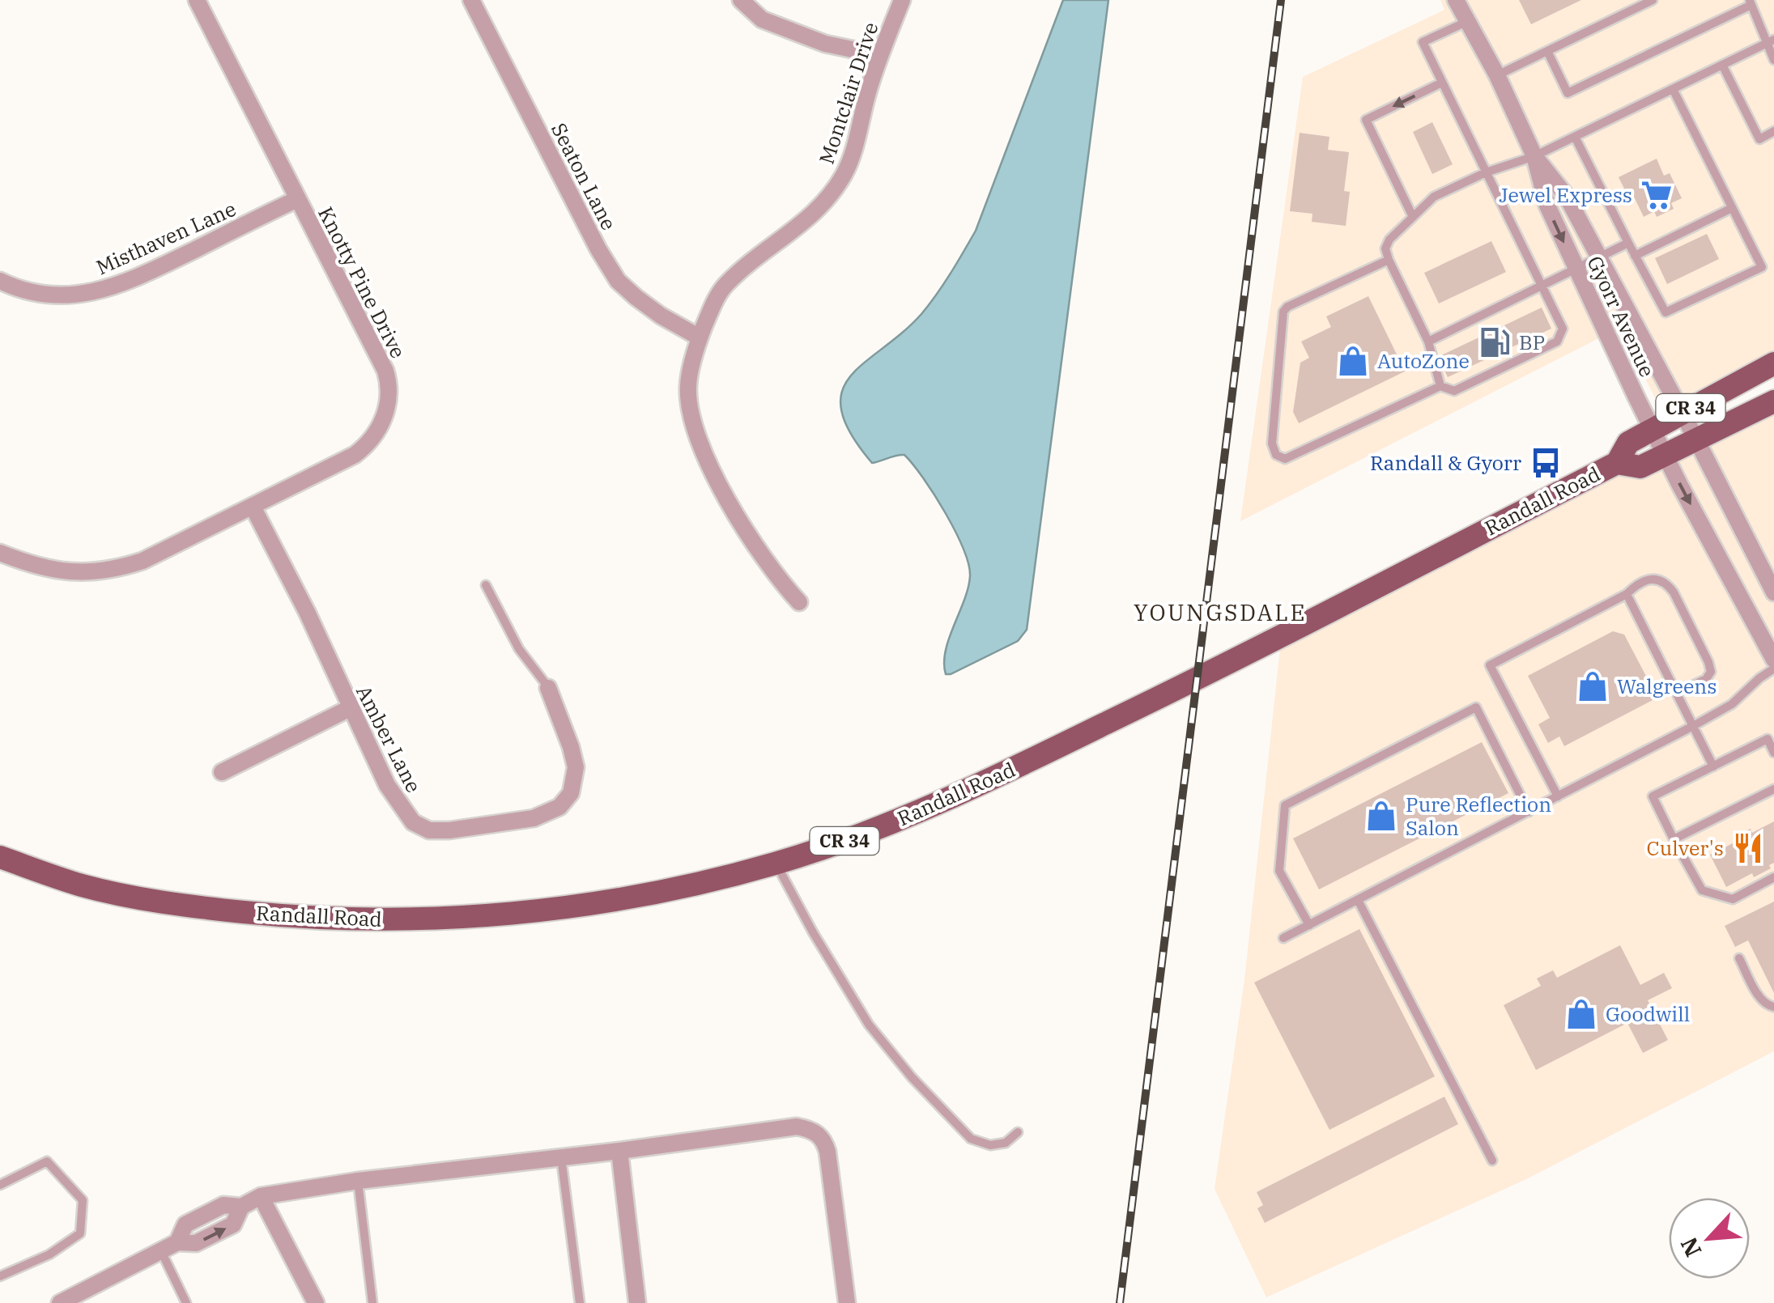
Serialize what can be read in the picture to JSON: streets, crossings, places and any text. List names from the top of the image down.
{
  "streets": {
    "main road": ["CR 34", "Randall Road"],
    "street": [
      "Montclair Drive",
      "Seaton Lane",
      "Misthaven Lane",
      "Knotty Pine Drive",
      "Gyorr Avenue",
      "Amber Lane"
    ]
  },
  "crossings": [
    ["Montclair Drive", "Seaton Lane"],
    ["Misthaven Lane", "Knotty Pine Drive"],
    ["Knotty Pine Drive", "Amber Lane"],
    ["Gyorr Avenue", "Randall Road"]
  ],
  "districts": ["YOUNGSDALE"],
  "places": {
    "supermarket": ["Jewel Express"],
    "fuel station": ["BP"],
    "shop": [
      "AutoZone",
      "Walgreens",
      "Pure Reflection Salon",
      "Goodwill"
    ],
    "bus stop": ["Randall & Gyorr"],
    "restaurant": ["Culver's"]
  },
  "north": "bottom left"
}
